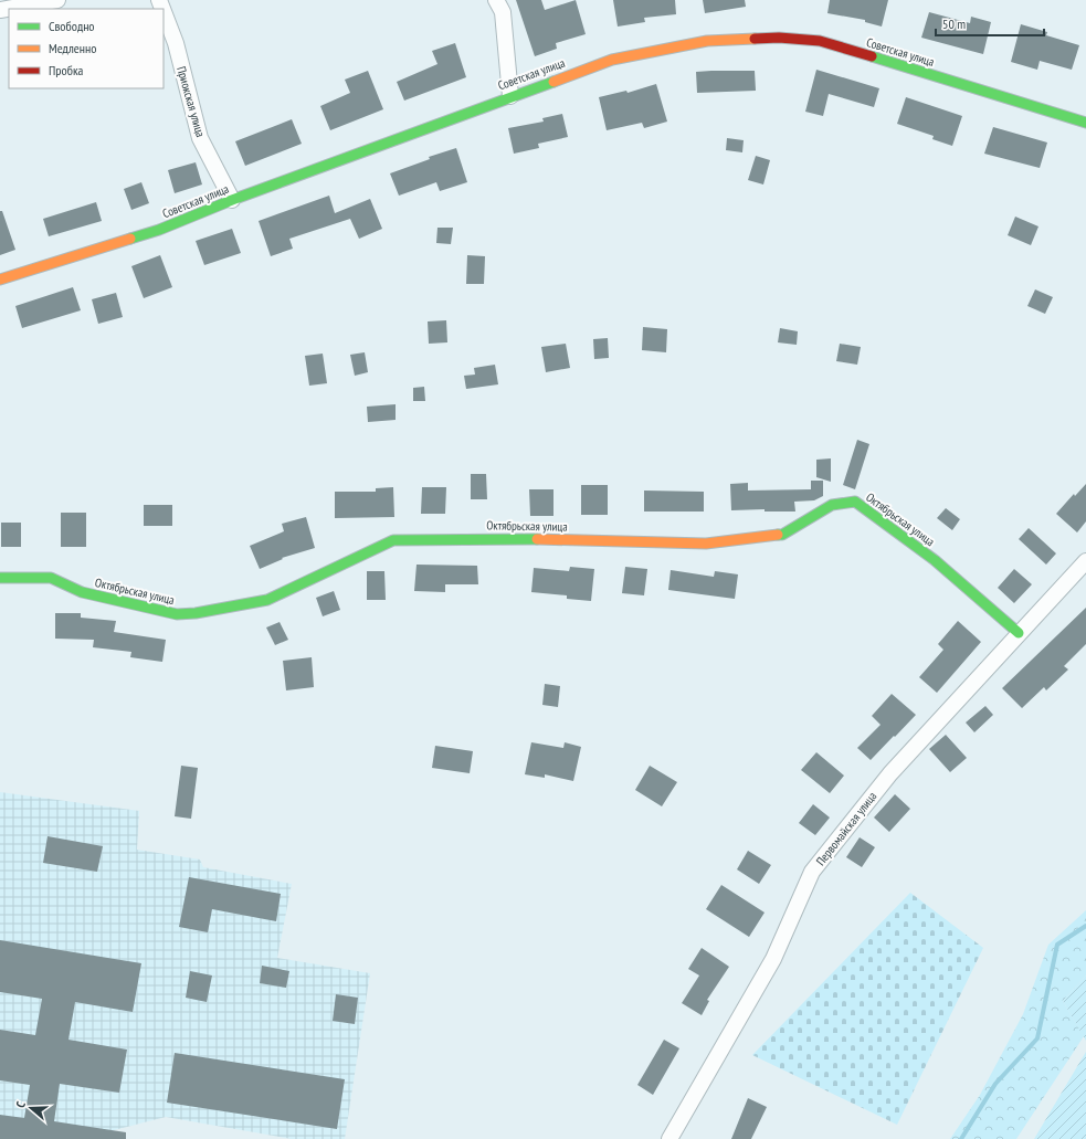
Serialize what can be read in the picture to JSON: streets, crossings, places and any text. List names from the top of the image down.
{
  "streets": {
    "street": [
      "Советская улица",
      "Приокская улица",
      "Октябрьская улица",
      "Первомайская улица"
    ]
  },
  "crossings": [
    ["Советская улица", "Приокская улица"],
    ["Октябрьская улица", "Первомайская улица"]
  ],
  "legend": ["Свободно", "Медленно", "Пробка"],
  "scale_bar": "50 m",
  "north": "left"
}
